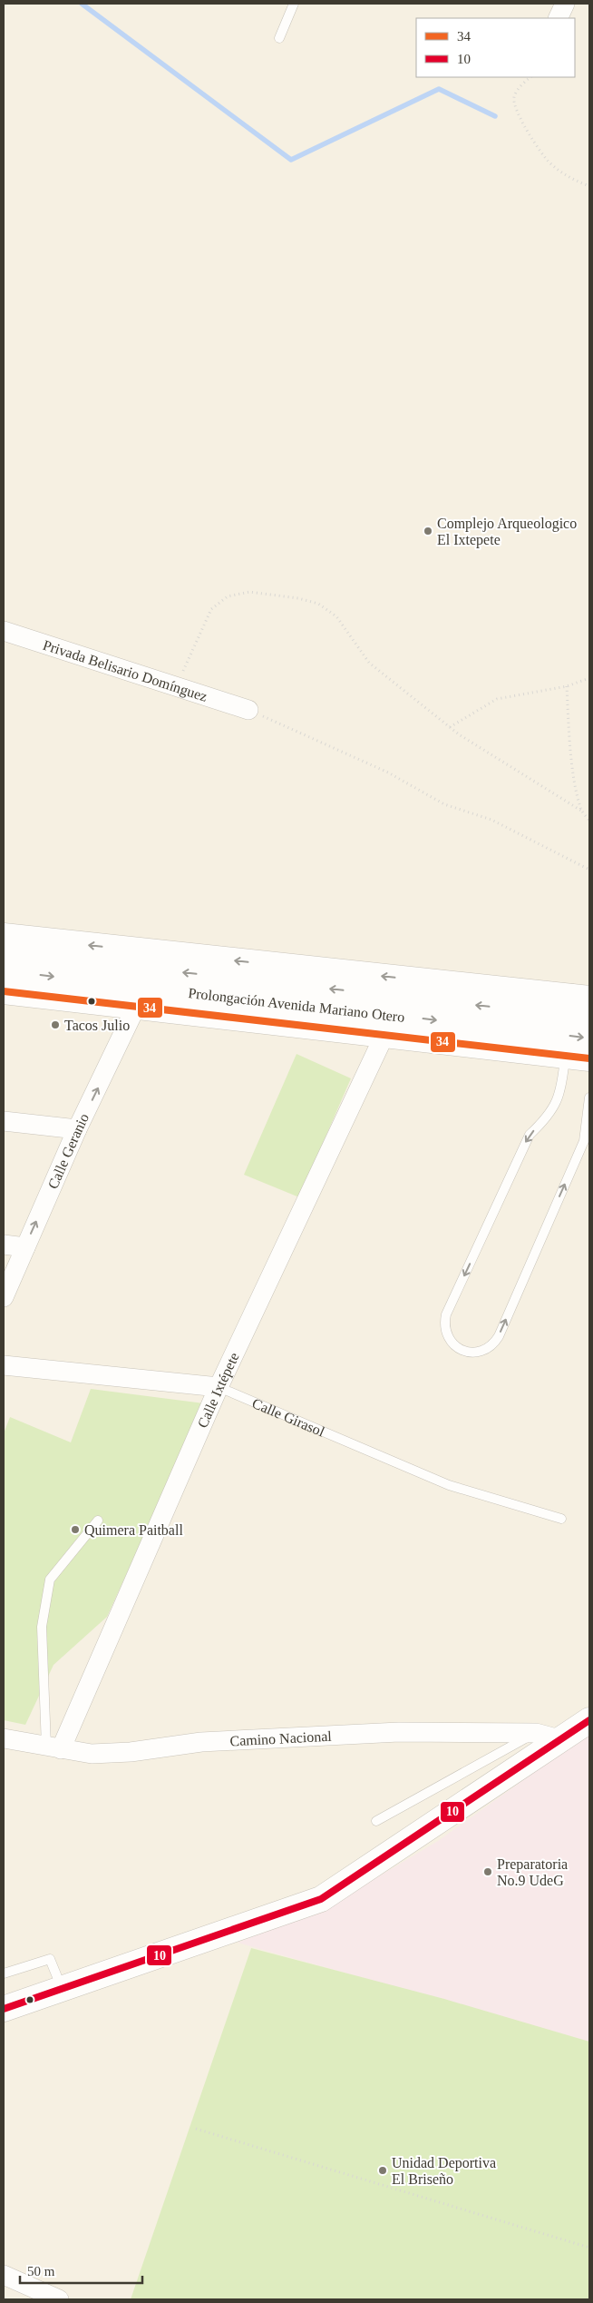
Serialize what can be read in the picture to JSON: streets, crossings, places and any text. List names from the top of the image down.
{
  "streets": {
    "street": [
      "Privada Belisario Domínguez",
      "Prolongación Avenida Mariano Otero",
      "Calle Geranio",
      "Calle Ixtépete",
      "Calle Girasol",
      "Camino Nacional"
    ]
  },
  "crossings": [
    ["Prolongación Avenida Mariano Otero", "Calle Geranio"],
    ["Prolongación Avenida Mariano Otero", "Calle Ixtépete"],
    ["Calle Ixtépete", "Calle Girasol"],
    ["Calle Ixtépete", "Camino Nacional"]
  ],
  "one_way": ["Calle Geranio"],
  "places": [
    "Complejo Arqueologico El Ixtepete",
    "Tacos Julio",
    "Quimera Paitball",
    "Preparatoria No.9 UdeG",
    "Unidad Deportiva El Briseño"
  ],
  "lines": ["transit line 34", "transit line 10"],
  "legend": ["34", "10"],
  "scale_bar": "50 m"
}
